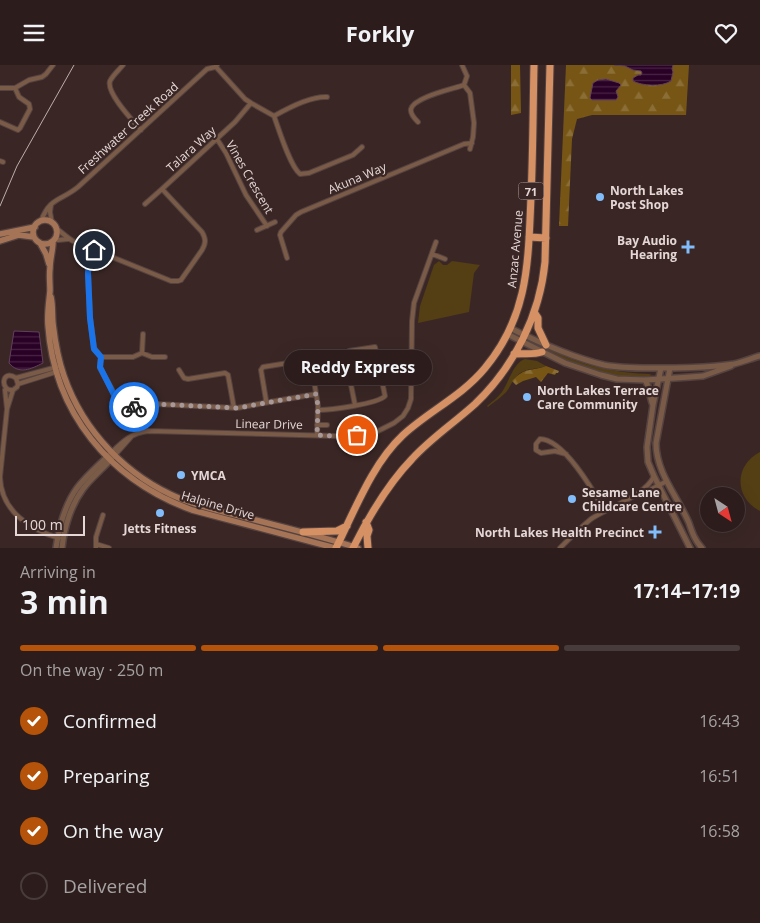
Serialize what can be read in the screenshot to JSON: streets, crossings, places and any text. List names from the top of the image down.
{
  "streets": {
    "highway": ["71", "Anzac Avenue"],
    "main road": ["Halpine Drive"],
    "street": [
      "Freshwater Creek Road",
      "Talara Way",
      "Vines Crescent",
      "Akuna Way",
      "Linear Drive"
    ]
  },
  "crossings": [
    ["Freshwater Creek Road", "Talara Way"],
    ["Freshwater Creek Road", "Halpine Drive"],
    ["Talara Way", "Vines Crescent"],
    ["Talara Way", "Halpine Drive"],
    ["Anzac Avenue", "Halpine Drive"],
    ["Linear Drive", "Halpine Drive"]
  ],
  "places": {
    "other": [
      "North Lakes Post Shop",
      "North Lakes Terrace Care Community",
      "Reddy Express",
      "YMCA",
      "Sesame Lane Childcare Centre",
      "Jetts Fitness"
    ],
    "health": ["Bay Audio Hearing", "North Lakes Health Precinct"]
  },
  "scale_bar": "100 m",
  "north": "bottom right",
  "page": {
    "header": "Forkly",
    "bubble": "Reddy Express",
    "scale": "100 m",
    "heading": ["3 min", "Arriving in", "17:14–17:19"],
    "bar": "On the way · 250 m",
    "list": [
      ["Confirmed", "16:43"],
      ["Preparing", "16:51"],
      ["On the way", "16:58"],
      "Delivered"
    ]
  }
}
